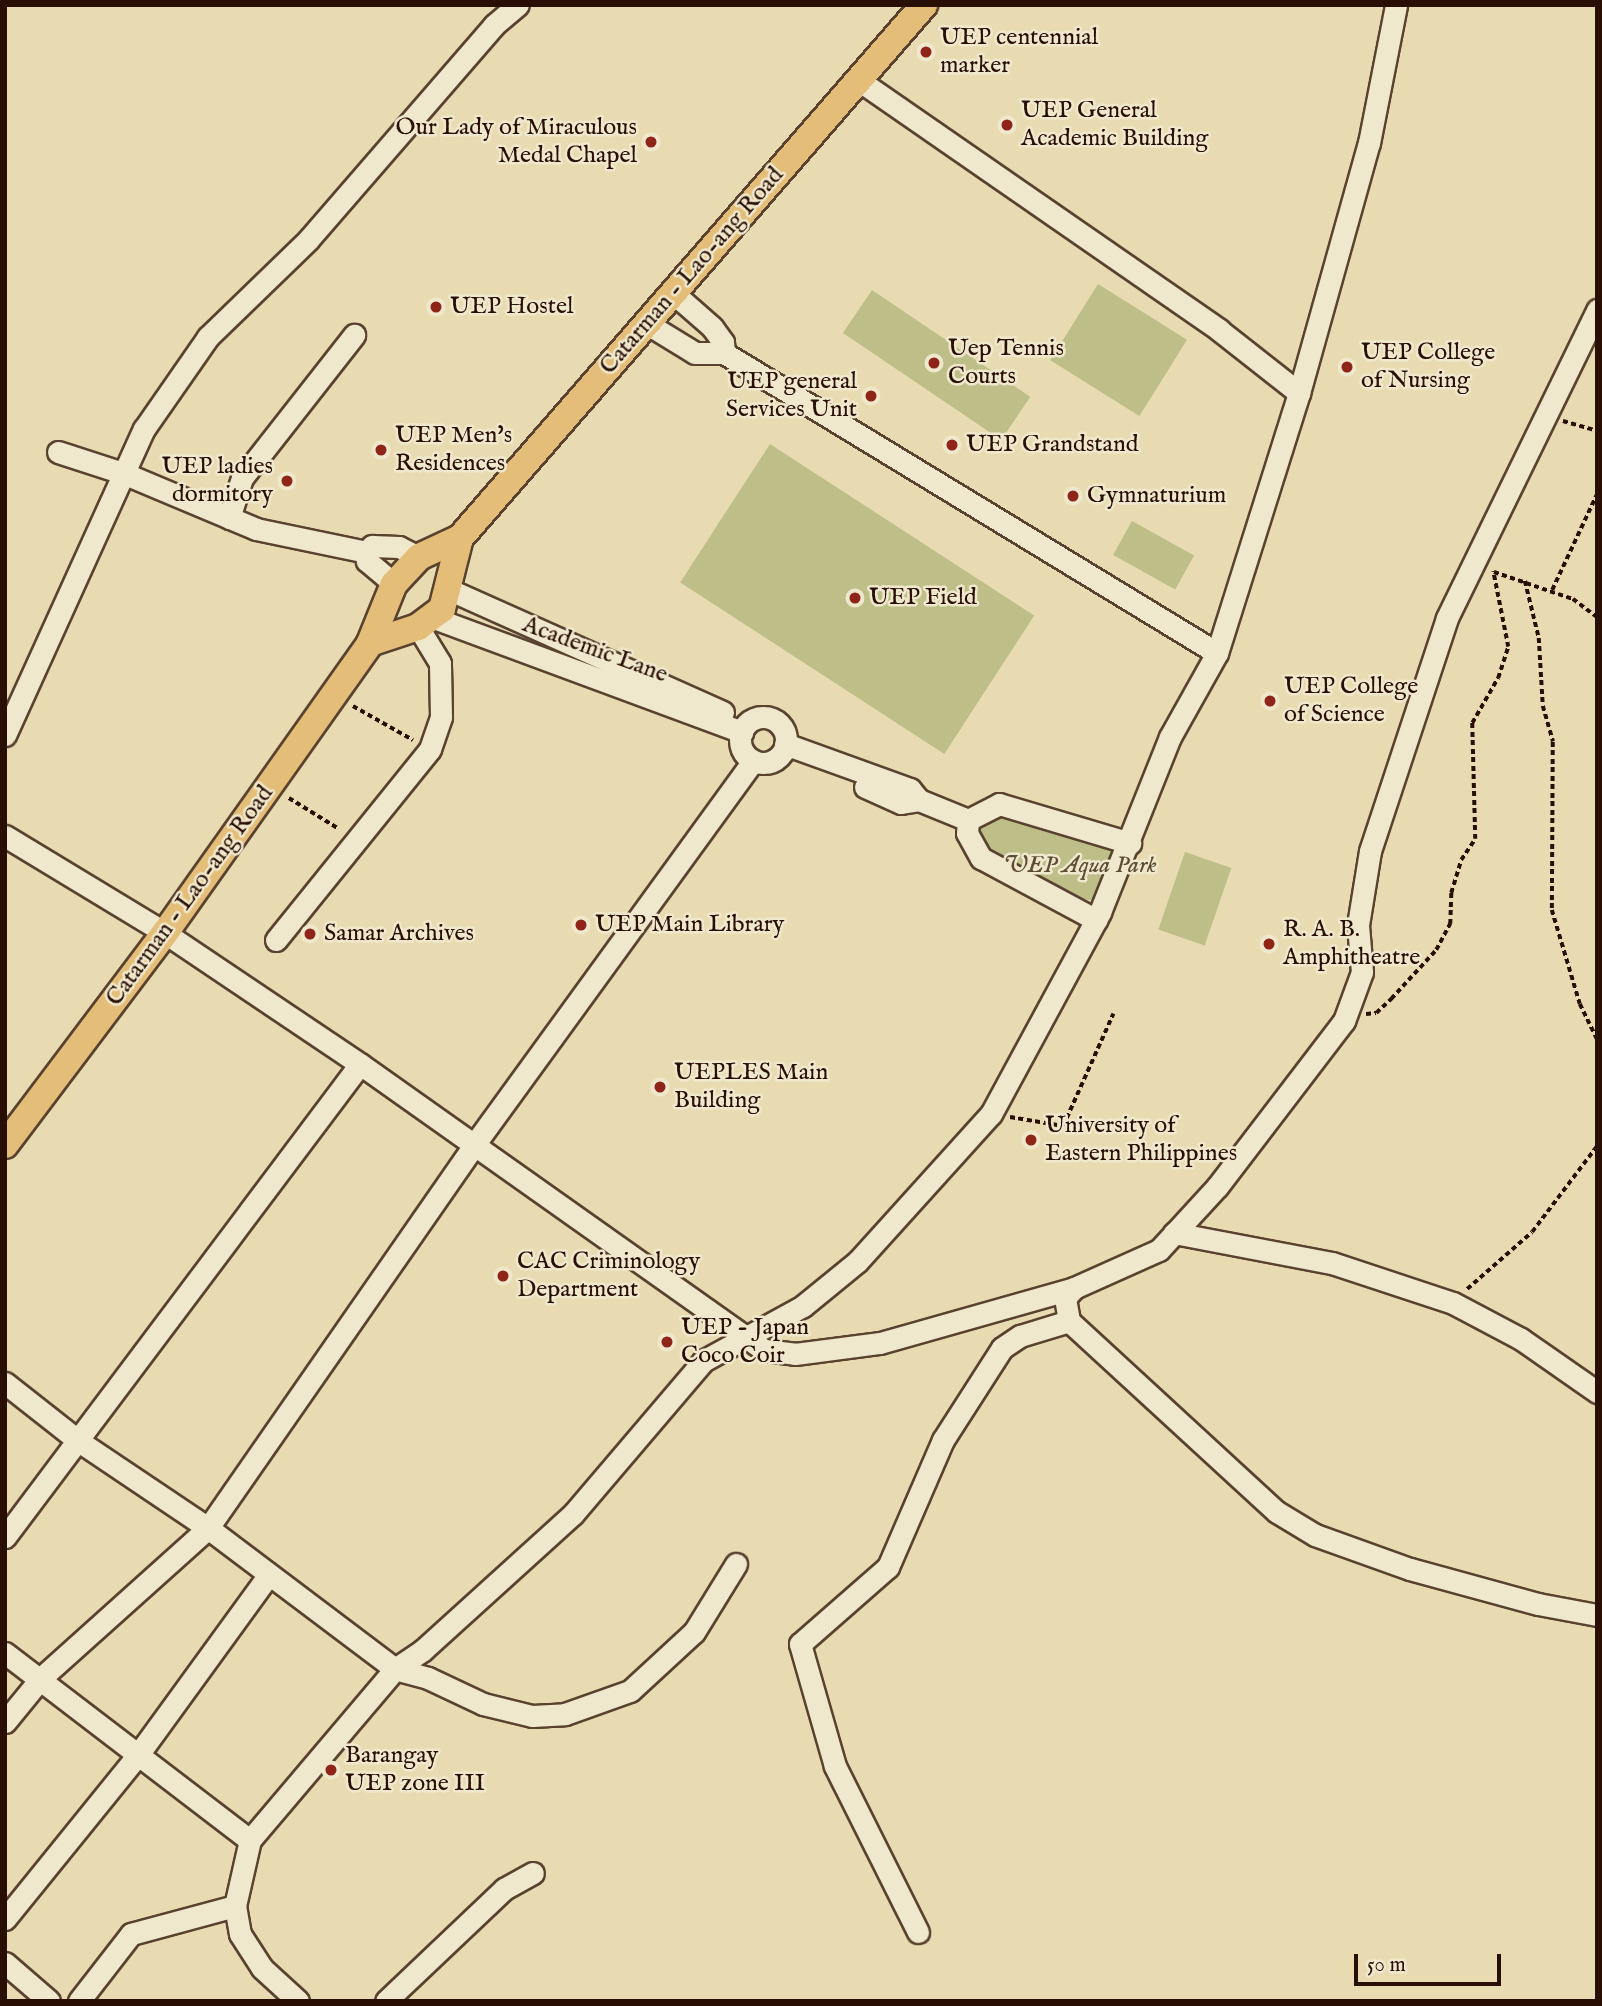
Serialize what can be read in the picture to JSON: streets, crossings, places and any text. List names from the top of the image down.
{
  "streets": {
    "main road": ["Catarman - Lao-ang Road"],
    "street": ["Academic Lane"]
  },
  "crossings": [
    ["Catarman - Lao-ang Road", "Academic Lane"]
  ],
  "parks": ["UEP Aqua Park"],
  "places": [
    "UEP centennial marker",
    "UEP General Academic Building",
    "Our Lady of Miraculous Medal Chapel",
    "UEP Hostel",
    "Uep Tennis Courts",
    "UEP College of Nursing",
    "UEP general Services Unit",
    "UEP Grandstand",
    "UEP Men's Residences",
    "UEP ladies dormitory",
    "Gymnaturium",
    "UEP Field",
    "UEP College of Science",
    "UEP Main Library",
    "Samar Archives",
    "R. A. B. Amphitheatre",
    "UEPLES Main Building",
    "University of Eastern Philippines",
    "CAC Criminology Department",
    "UEP - Japan Coco Coir",
    "Barangay UEP zone III"
  ],
  "scale_bar": "50 m"
}
